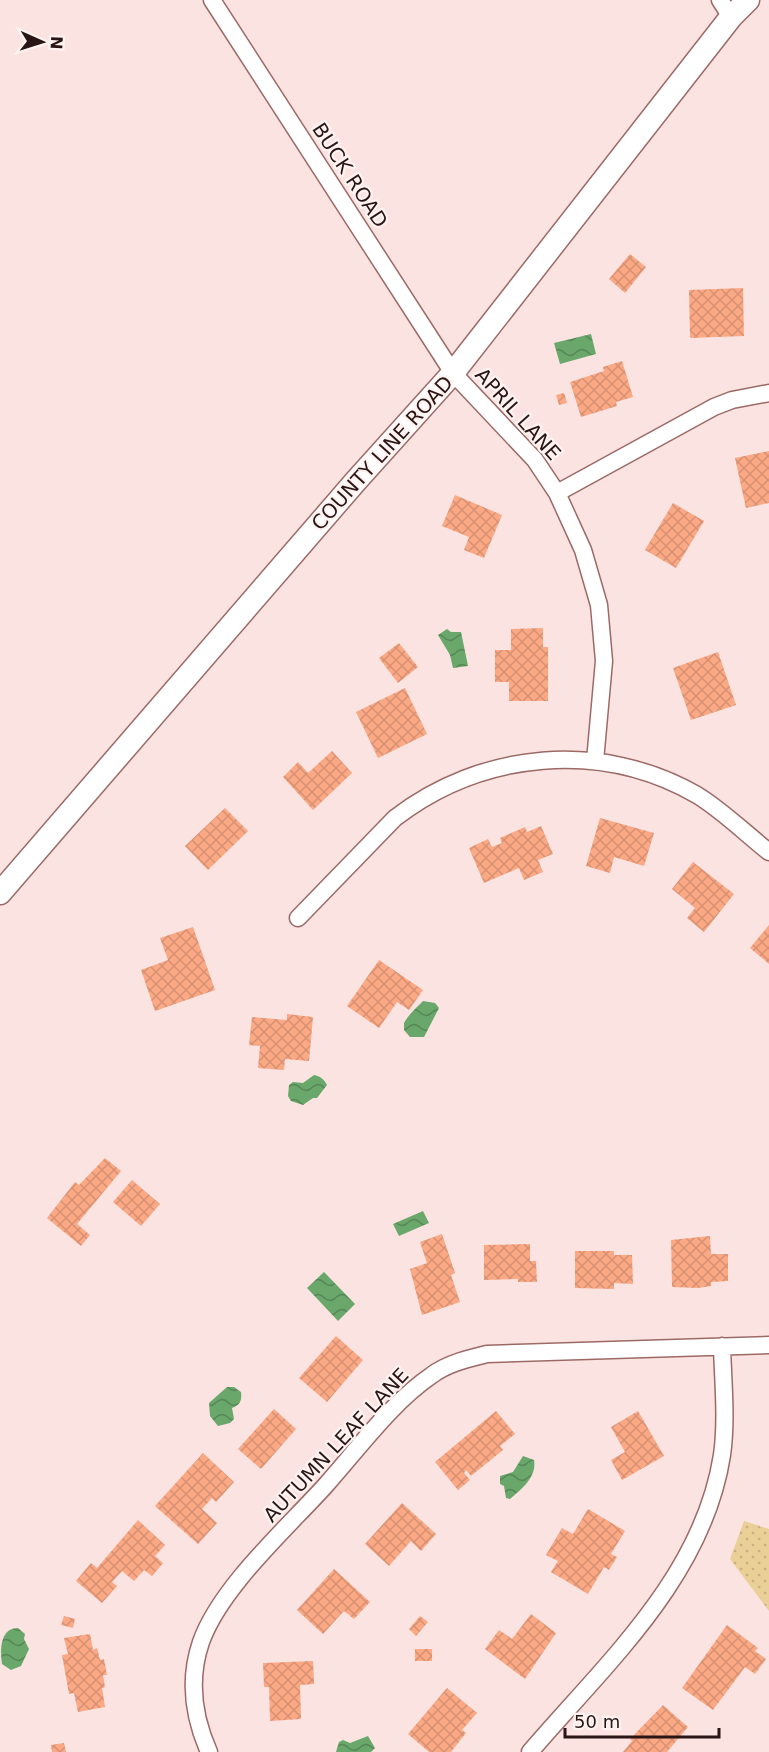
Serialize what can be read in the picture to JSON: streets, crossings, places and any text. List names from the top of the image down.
{
  "streets": {
    "main road": ["COUNTY LINE ROAD"],
    "street": ["BUCK ROAD", "APRIL LANE", "AUTUMN LEAF LANE"]
  },
  "crossings": [
    ["BUCK ROAD", "APRIL LANE"],
    ["BUCK ROAD", "COUNTY LINE ROAD"],
    ["APRIL LANE", "COUNTY LINE ROAD"]
  ],
  "scale_bar": "50 m",
  "north": "right"
}
